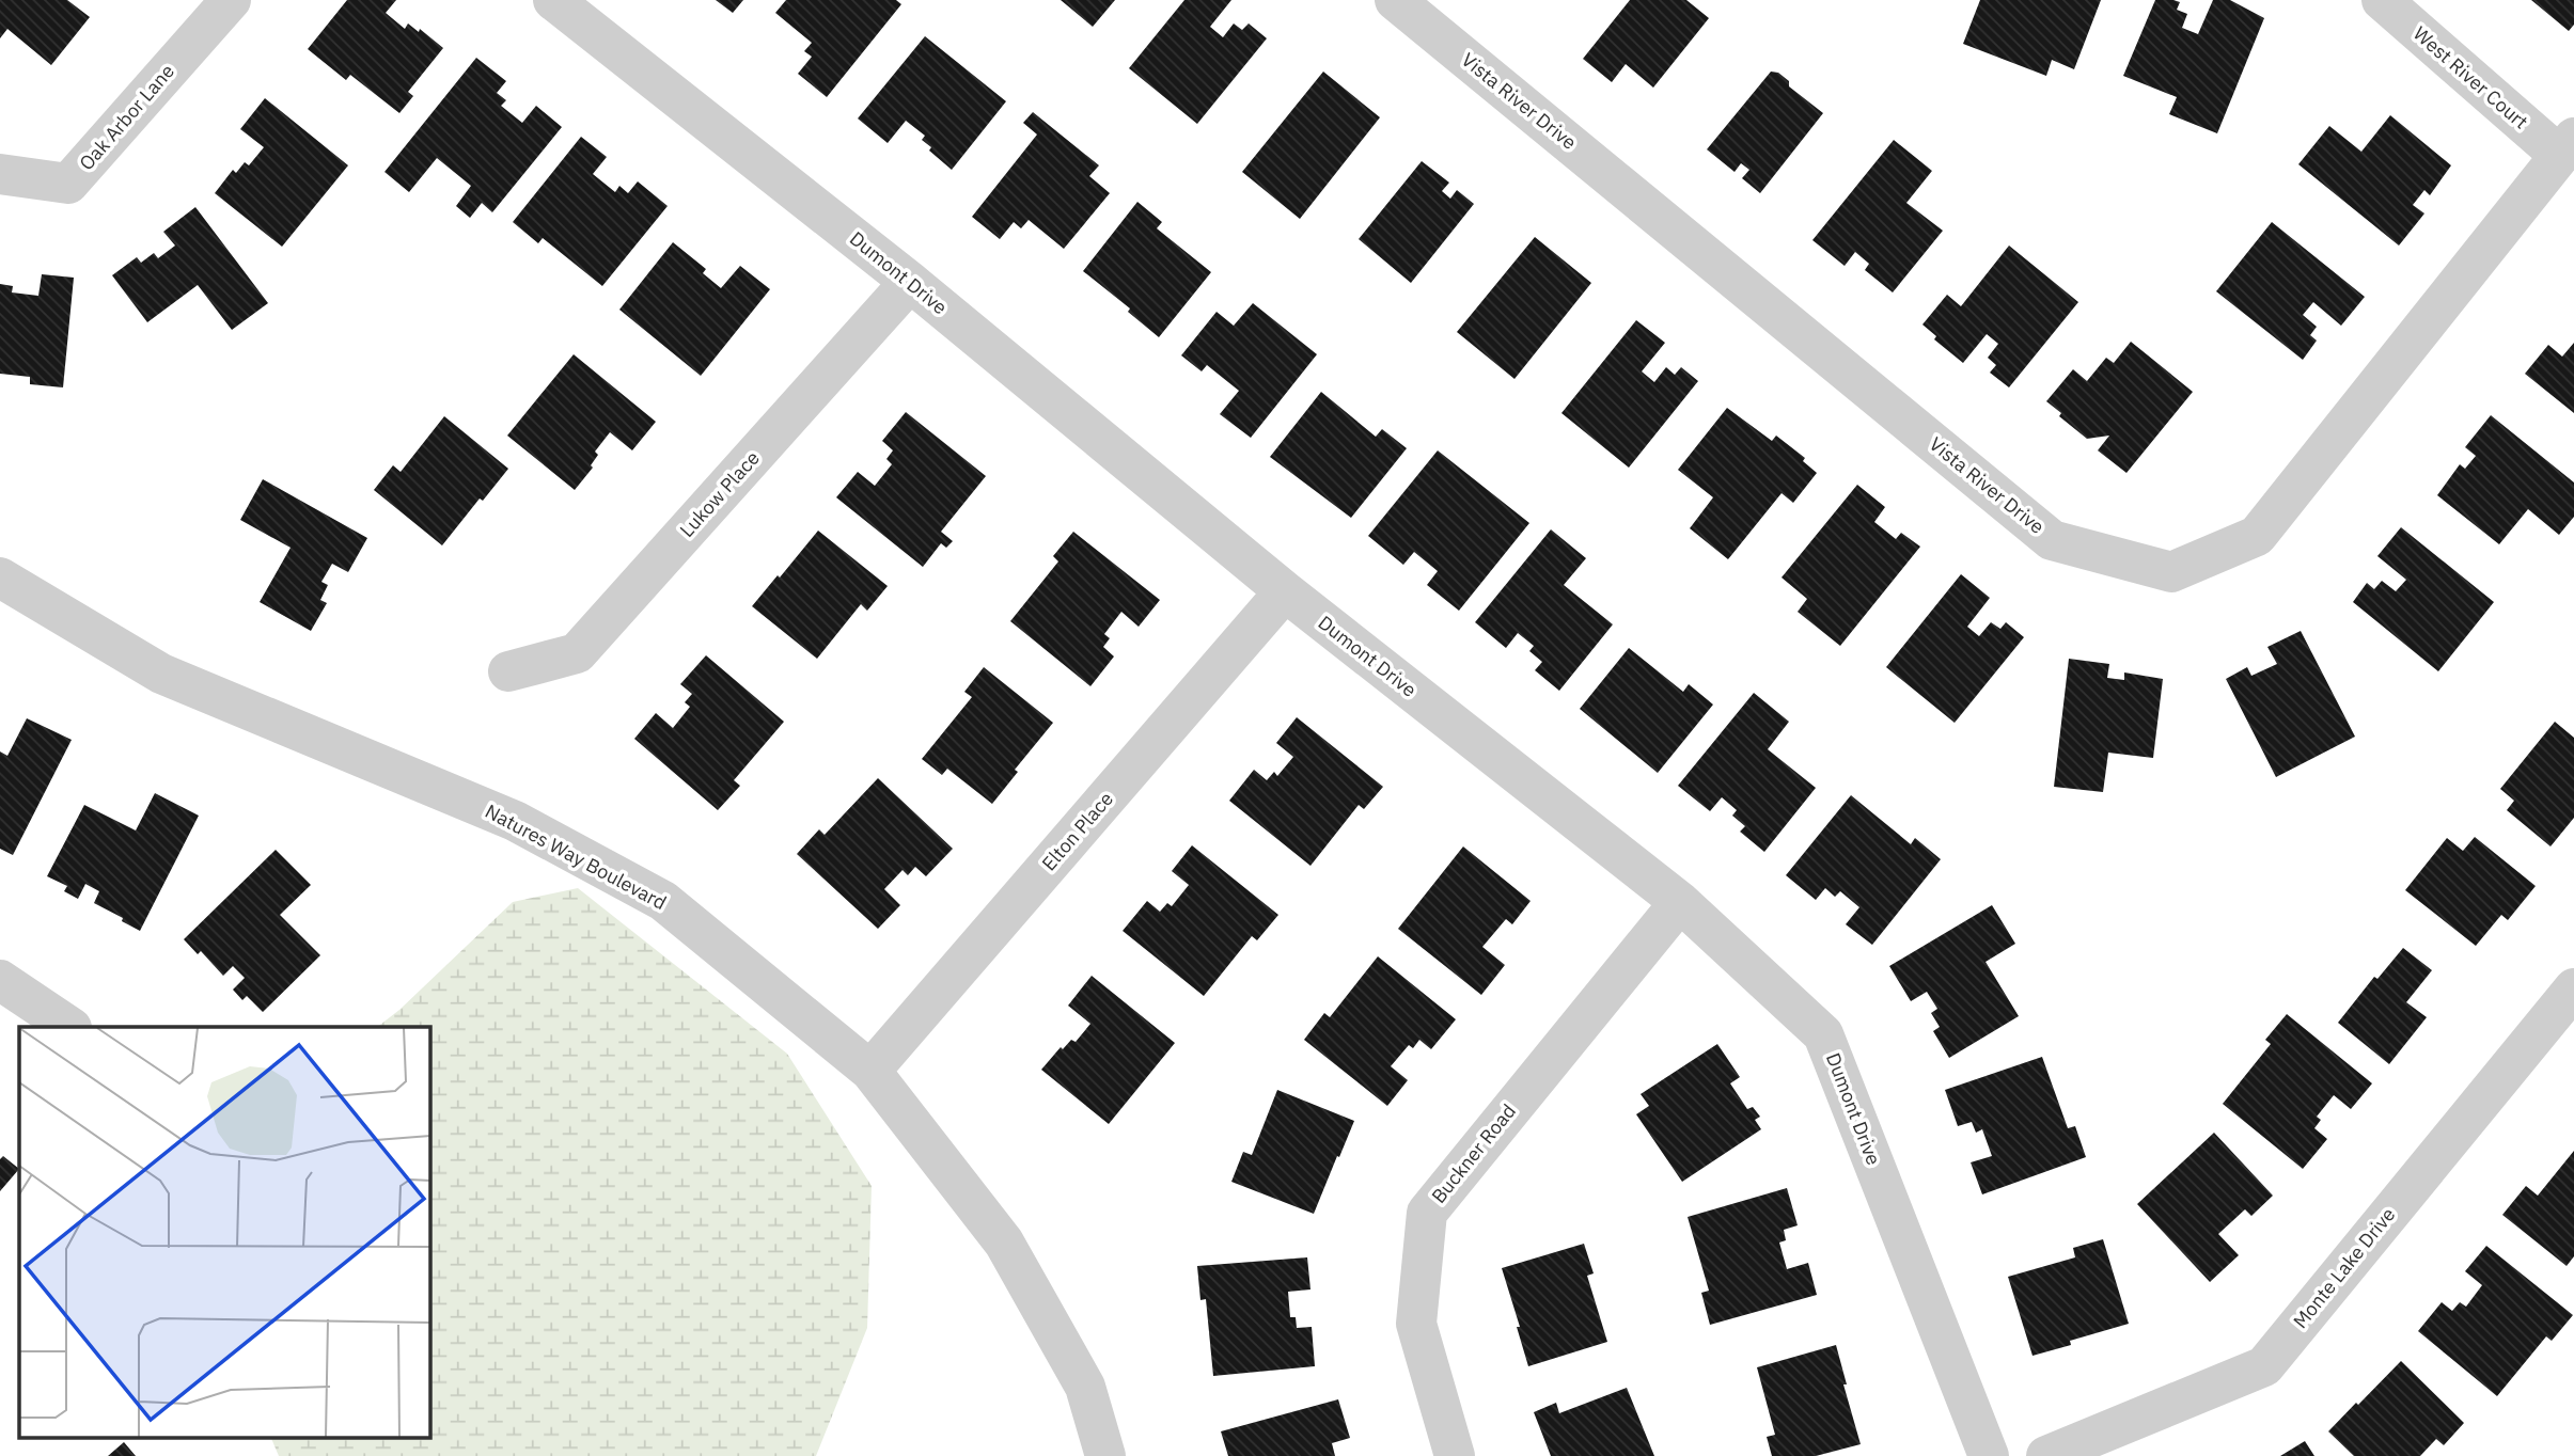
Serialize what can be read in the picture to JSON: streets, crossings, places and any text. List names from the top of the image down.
{
  "streets": {
    "street": [
      "West River Court",
      "Vista River Drive",
      "Oak Arbor Lane",
      "Dumont Drive",
      "Lukow Place",
      "Elton Place",
      "Natures Way Boulevard",
      "Buckner Road",
      "Monte Lake Drive"
    ]
  },
  "crossings": [
    ["West River Court", "Vista River Drive"],
    ["Dumont Drive", "Lukow Place"],
    ["Dumont Drive", "Elton Place"],
    ["Dumont Drive", "Buckner Road"],
    ["Elton Place", "Natures Way Boulevard"]
  ]
}
